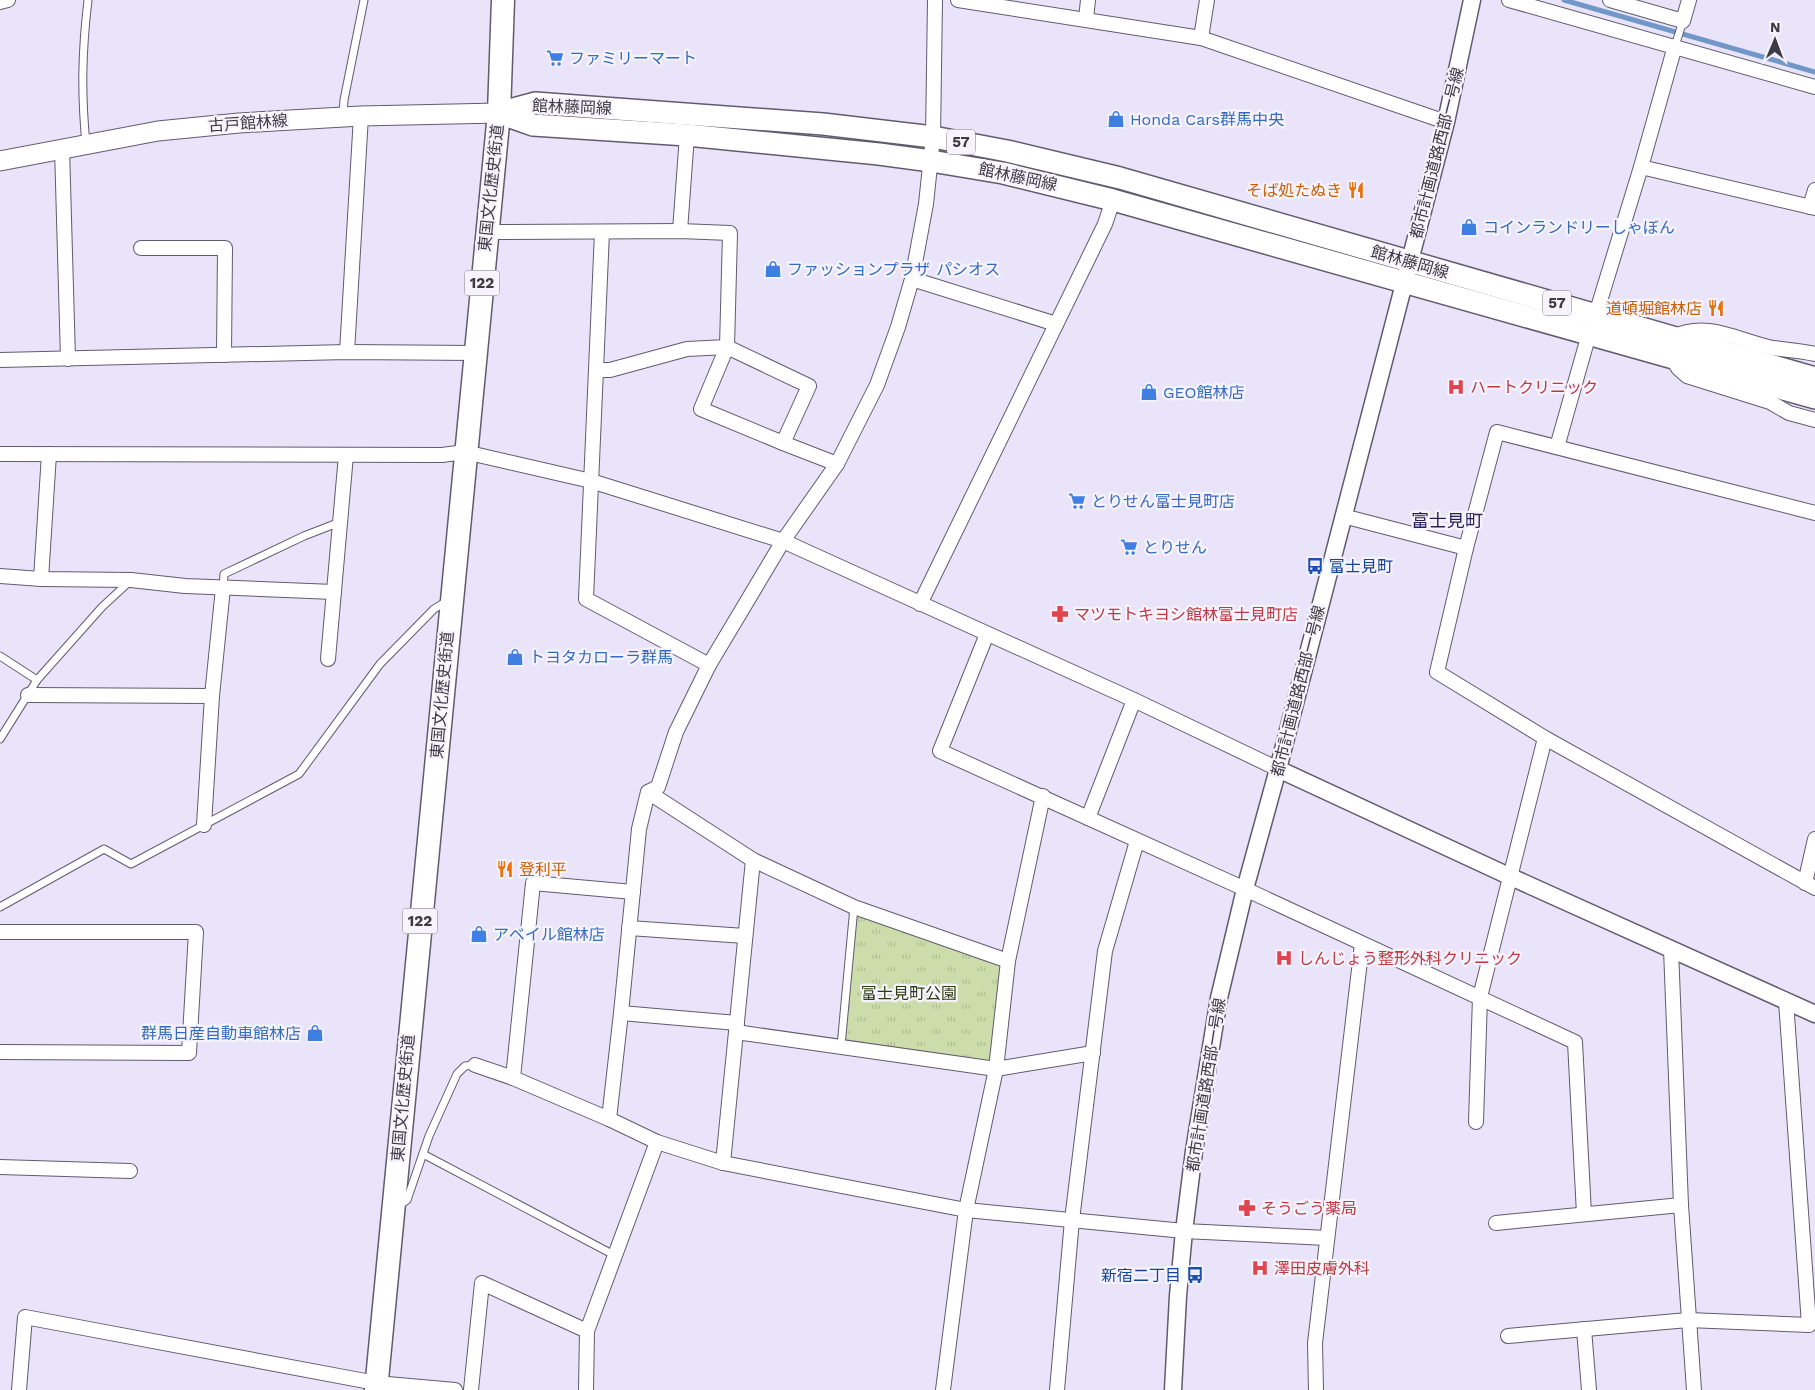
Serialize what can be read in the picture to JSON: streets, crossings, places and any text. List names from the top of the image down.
{
  "streets": {
    "highway": ["東国文化歴史街道", "122"],
    "main road": ["館林藤岡線", "古戸館林線", "57"],
    "street": ["都市計画道路西部一号線"]
  },
  "crossings": [
    ["館林藤岡線", "古戸館林線"],
    ["館林藤岡線", "都市計画道路西部一号線"],
    ["館林藤岡線", "東国文化歴史街道"],
    ["古戸館林線", "東国文化歴史街道"]
  ],
  "districts": ["富士見町"],
  "parks": ["富士見町公園"],
  "places": {
    "supermarket": ["ファミリーマート", "とりせん富士見町店", "とりせん"],
    "shop": [
      "Honda Cars群馬中央",
      "コインランドリーしゃぼん",
      "ファッションプラザ パシオス",
      "GEO館林店",
      "トヨタカローラ群馬",
      "アベイル館林店",
      "群馬日産自動車館林店"
    ],
    "restaurant": ["そば処たぬき", "道頓堀館林店", "登利平"],
    "hospital": ["ハートクリニック", "しんじょう整形外科クリニック", "澤田皮膚外科"],
    "bus stop": ["富士見町", "新宿二丁目"],
    "pharmacy": ["マツモトキヨシ館林富士見町店", "そうごう薬局"]
  },
  "north": "top"
}
